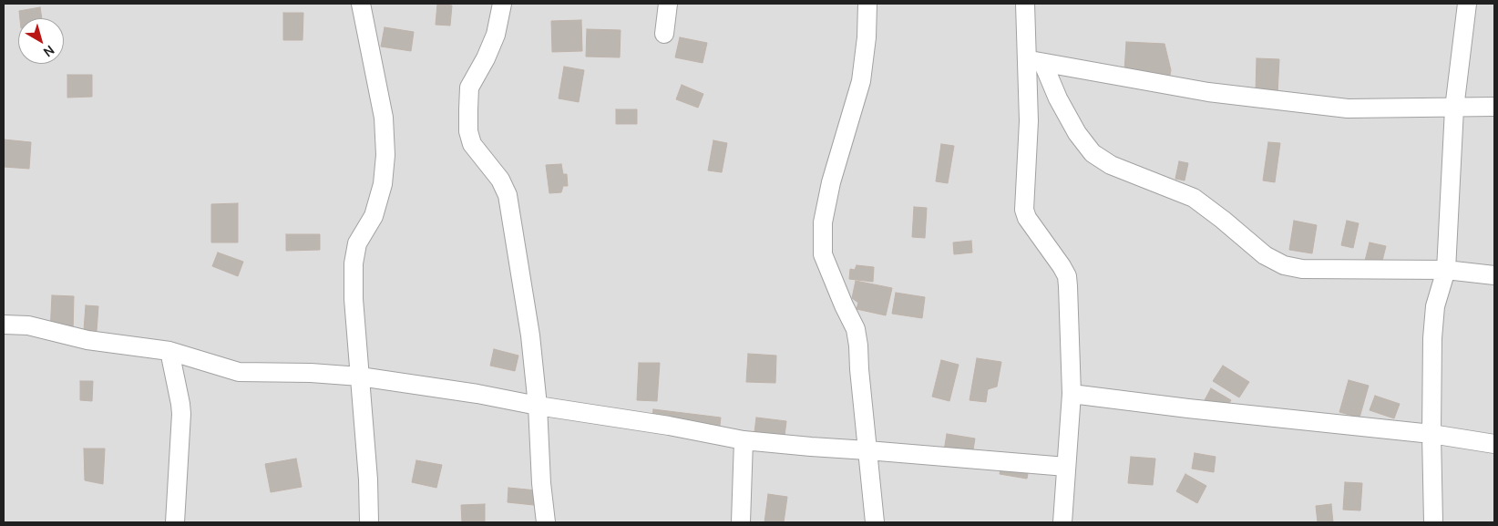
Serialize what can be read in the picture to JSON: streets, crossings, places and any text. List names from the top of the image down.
{
  "north": "bottom right"
}
